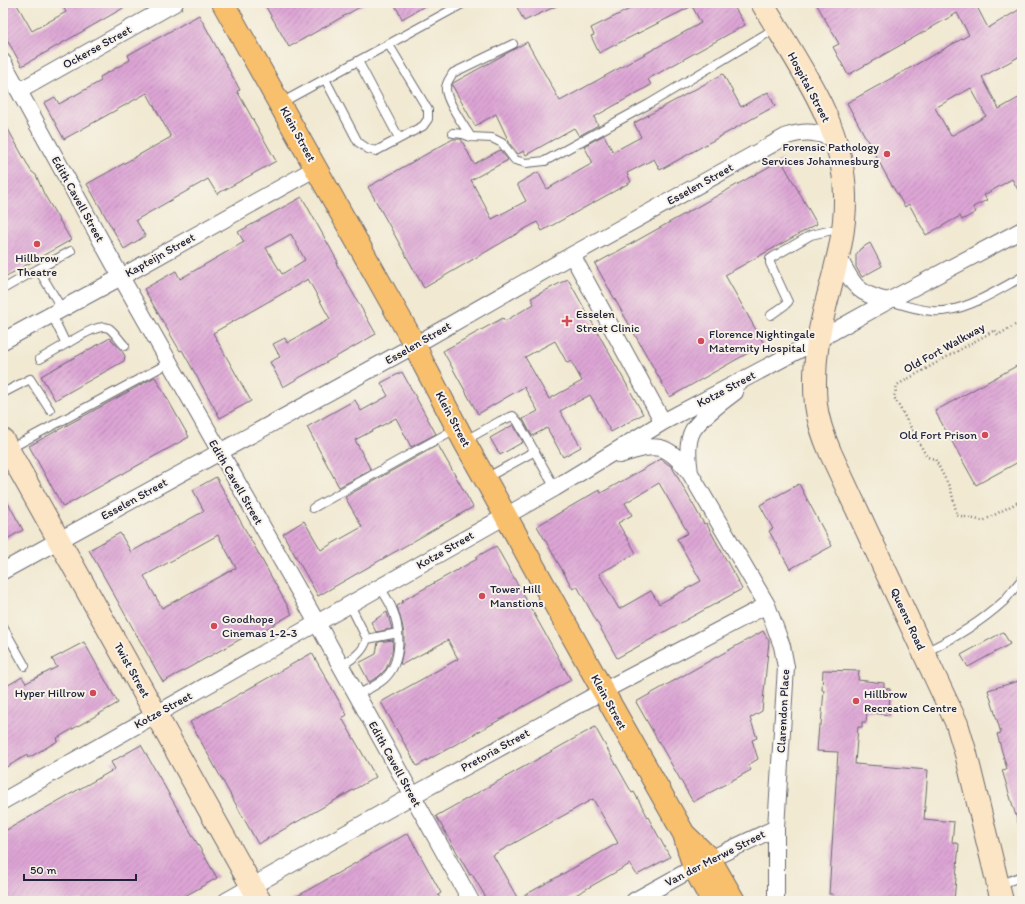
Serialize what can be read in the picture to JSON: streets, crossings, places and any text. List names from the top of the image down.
{
  "streets": {
    "main road": ["Klein Street"],
    "street": [
      "Ockerse Street",
      "Hospital Street",
      "Esselen Street",
      "Edith Cavell Street",
      "Kapteijn Street",
      "Kotze Street",
      "Queens Road",
      "Twist Street",
      "Clarendon Place",
      "Pretoria Street",
      "Van der Merwe Street"
    ],
    "path": ["Old Fort Walkway"]
  },
  "crossings": [
    ["Ockerse Street", "Edith Cavell Street"],
    ["Hospital Street", "Esselen Street"],
    ["Hospital Street", "Kotze Street"],
    ["Hospital Street", "Queens Road"],
    ["Klein Street", "Esselen Street"],
    ["Klein Street", "Kapteijn Street"],
    ["Klein Street", "Kotze Street"],
    ["Klein Street", "Pretoria Street"],
    ["Klein Street", "Van der Merwe Street"],
    ["Esselen Street", "Edith Cavell Street"],
    ["Esselen Street", "Twist Street"],
    ["Edith Cavell Street", "Kapteijn Street"],
    ["Edith Cavell Street", "Kotze Street"],
    ["Edith Cavell Street", "Pretoria Street"],
    ["Kotze Street", "Queens Road"],
    ["Kotze Street", "Twist Street"],
    ["Kotze Street", "Clarendon Place"],
    ["Twist Street", "Pretoria Street"],
    ["Clarendon Place", "Pretoria Street"],
    ["Clarendon Place", "Van der Merwe Street"]
  ],
  "places": {
    "other": [
      "Forensic Pathology Services Johannesburg",
      "Hillbrow Theatre",
      "Florence Nightingale Maternity Hospital",
      "Old Fort Prison",
      "Tower Hill Manstions",
      "Goodhope Cinemas 1-2-3",
      "Hyper Hillrow",
      "Hillbrow Recreation Centre"
    ],
    "health": ["Esselen Street Clinic"]
  },
  "scale_bar": "50 m"
}
